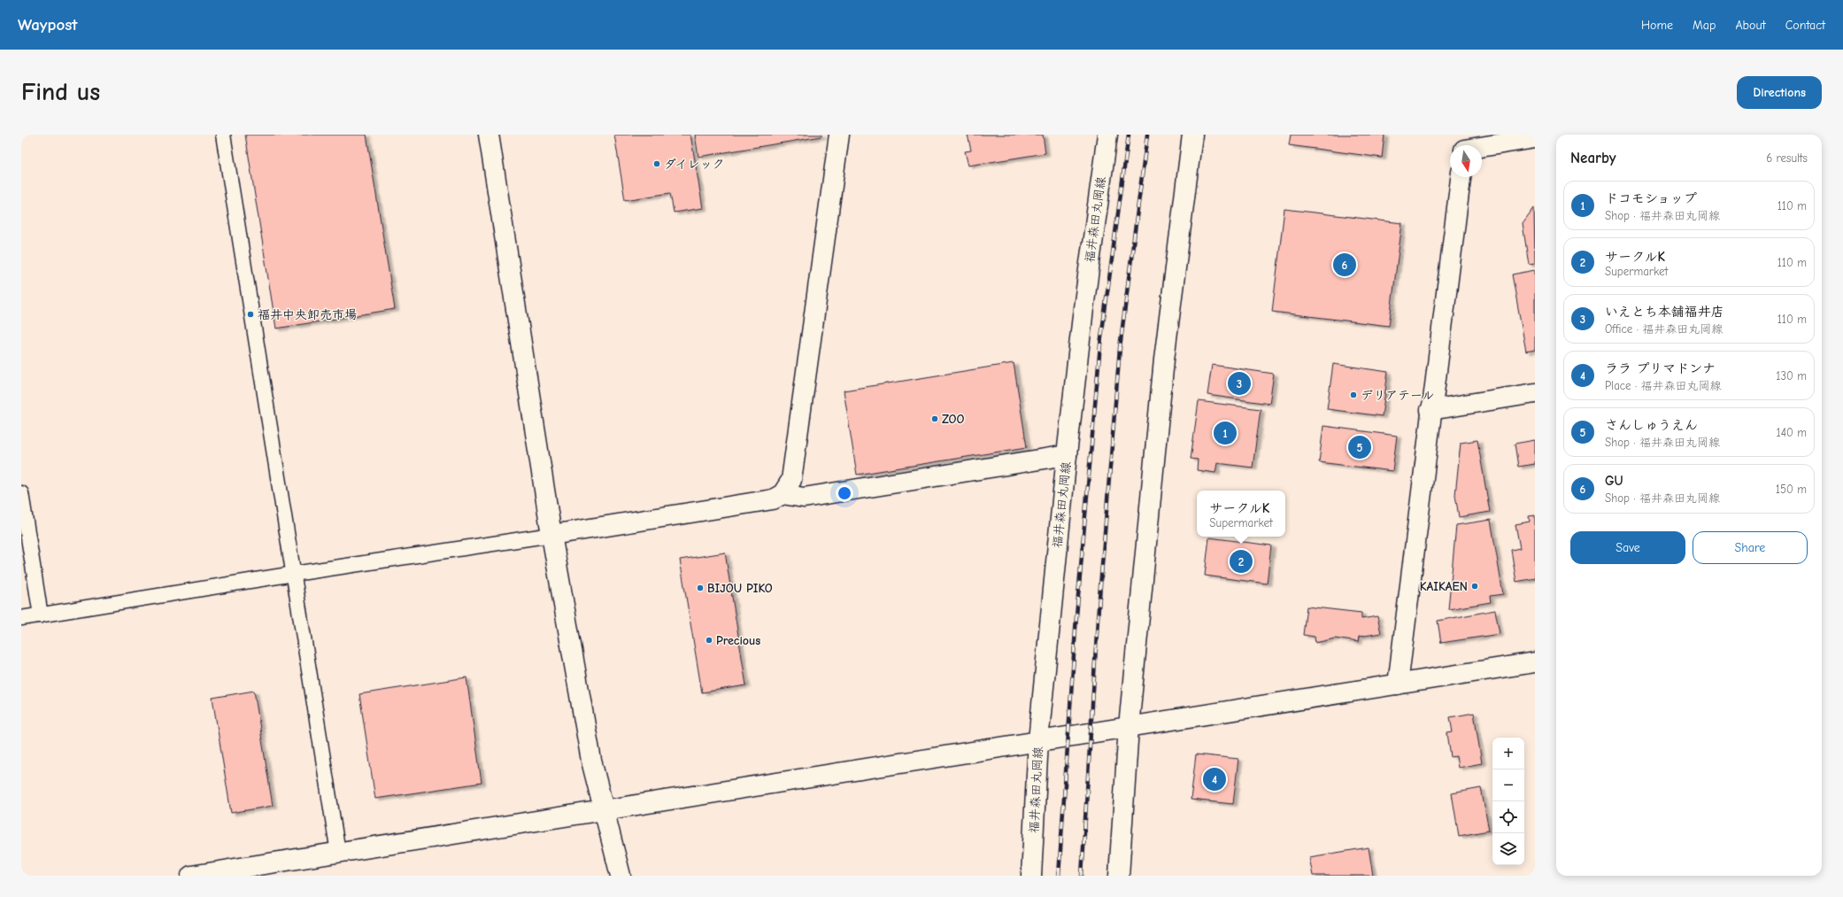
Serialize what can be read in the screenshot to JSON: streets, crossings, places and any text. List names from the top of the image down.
{
  "streets": {
    "street": ["福井森田丸岡線"]
  },
  "places": [
    "ダイレック",
    "福井中央卸売市場",
    "デリアテール",
    "ZOO",
    "KAIKAEN",
    "BIJOU PIKO",
    "Precious"
  ],
  "north": "bottom",
  "page": {
    "header": "Waypost",
    "nav": [
      "Home",
      "Map",
      "About",
      "Contact"
    ],
    "buttons": [
      "Directions",
      ["Save", "Share"]
    ],
    "title": "Find us",
    "heading": ["Nearby", "6 results"],
    "list": [
      {
        "mark": "1",
        "name": "ドコモショップ",
        "note": "Shop · 福井森田丸岡線",
        "value": "110 m"
      },
      {
        "mark": "2",
        "name": "サークルK",
        "note": "Supermarket",
        "value": "110 m"
      },
      {
        "mark": "3",
        "name": "いえとち本舗福井店",
        "note": "Office · 福井森田丸岡線",
        "value": "110 m"
      },
      {
        "mark": "4",
        "name": "ララ プリマドンナ",
        "note": "Place · 福井森田丸岡線",
        "value": "130 m"
      },
      {
        "mark": "5",
        "name": "さんしゅうえん",
        "note": "Shop · 福井森田丸岡線",
        "value": "140 m"
      },
      {
        "mark": "6",
        "name": "GU",
        "note": "Shop · 福井森田丸岡線",
        "value": "150 m"
      }
    ],
    "pins": [
      "6",
      "3",
      "1",
      "5",
      "2",
      "4"
    ],
    "popup": ["サークルK", "Supermarket"],
    "map_buttons": ["+", "−"]
  }
}
